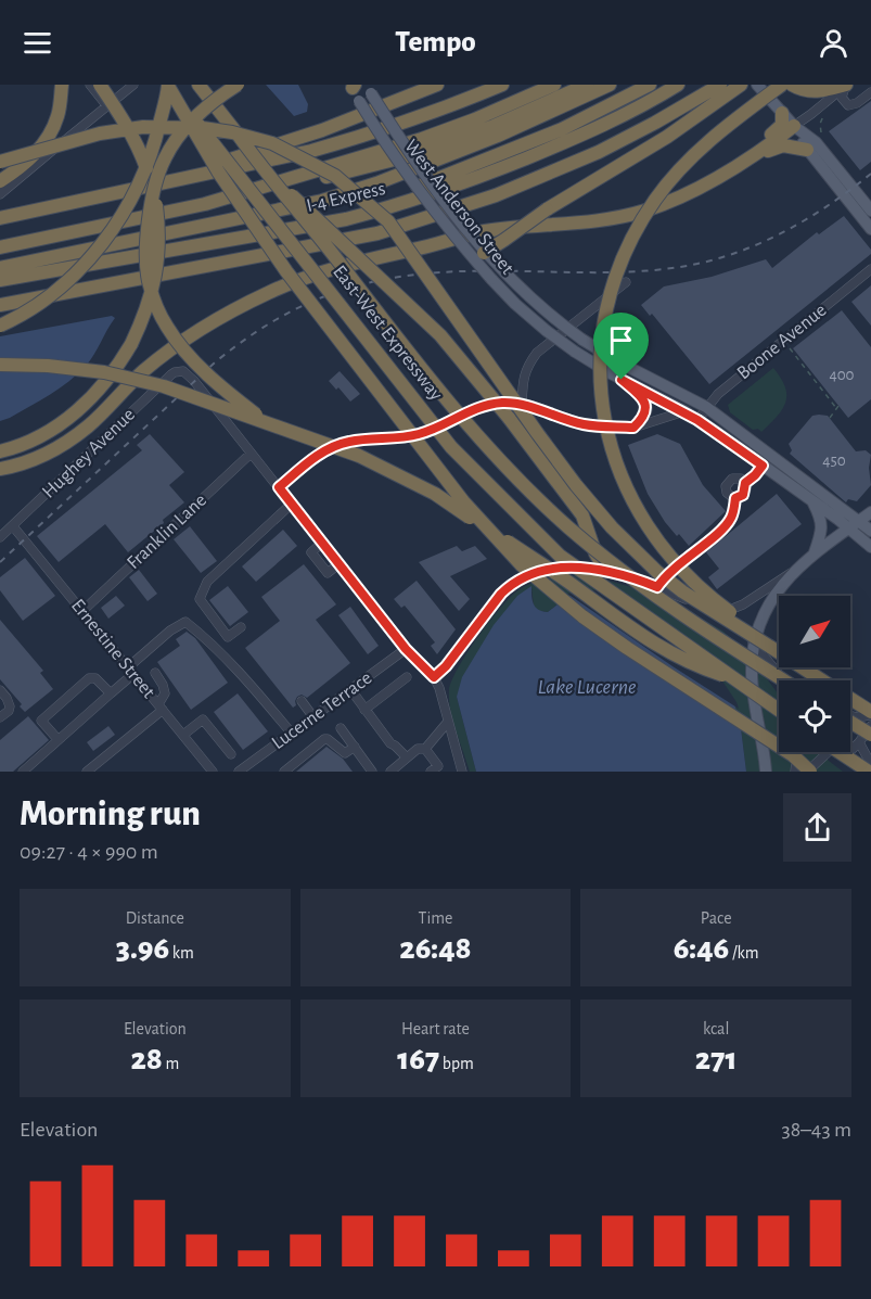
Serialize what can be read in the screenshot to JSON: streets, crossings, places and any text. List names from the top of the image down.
{
  "streets": {
    "highway": ["I-4 Express", "East-West Expressway"],
    "main road": ["West Anderson Street"],
    "street": [
      "Boone Avenue",
      "Hughey Avenue",
      "Franklin Lane",
      "Ernestine Street",
      "Lucerne Terrace"
    ]
  },
  "crossings": [
    ["West Anderson Street", "Boone Avenue"],
    ["Hughey Avenue", "Franklin Lane"],
    ["Hughey Avenue", "Ernestine Street"],
    ["Franklin Lane", "Ernestine Street"]
  ],
  "water": ["Lake Lucerne"],
  "house_numbers": ["400", "450"],
  "north": "top right",
  "page": {
    "header": "Tempo",
    "heading": ["Morning run", "09:27 · 4 × 990 m"],
    "stats": [
      ["Distance", "3.96 km"],
      ["Time", "26:48"],
      ["Pace", "6:46 /km"],
      ["Elevation", "28 m"],
      ["Heart rate", "167 bpm"],
      ["kcal", "271"]
    ],
    "chart": ["Elevation", "38–43 m"]
  }
}
